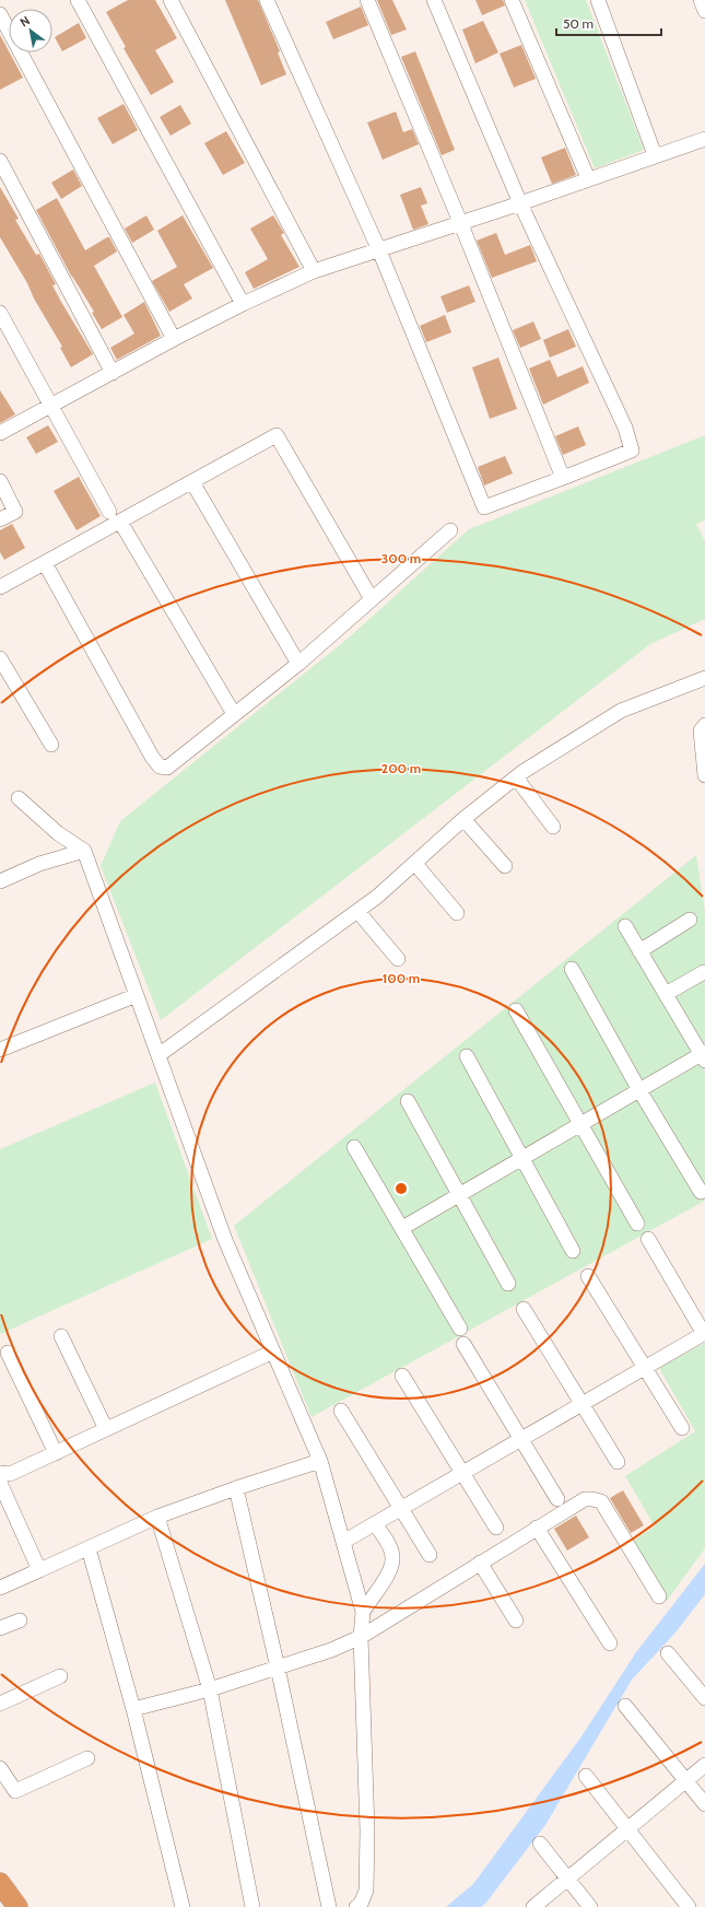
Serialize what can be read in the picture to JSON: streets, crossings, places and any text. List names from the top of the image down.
{
  "scale_bar": "50 m",
  "north": "top left",
  "rings": ["300 m", "200 m", "100 m"]
}
